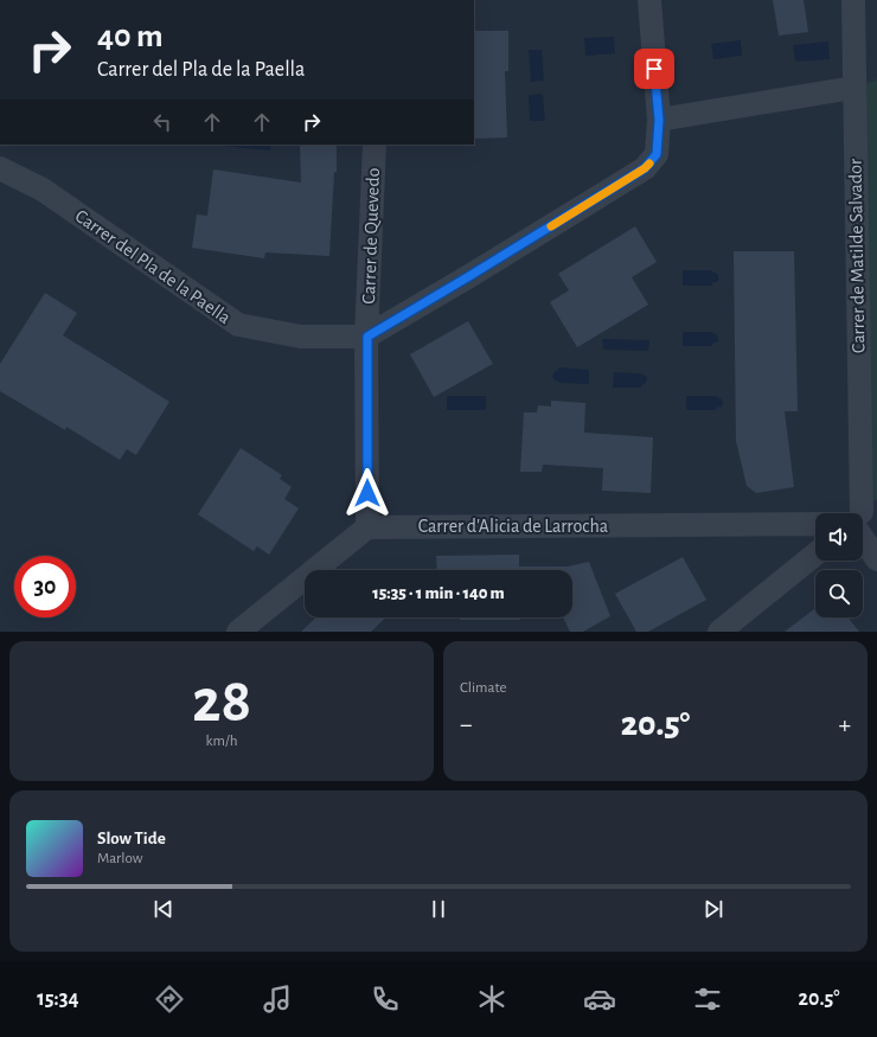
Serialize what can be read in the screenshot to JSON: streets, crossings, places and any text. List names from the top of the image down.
{
  "streets": {
    "street": [
      "Carrer de Quevedo",
      "Carrer de Matilde Salvador",
      "Carrer del Pla de la Paella",
      "Carrer d'Alicia de Larrocha"
    ]
  },
  "crossings": [
    ["Carrer de Quevedo", "Carrer del Pla de la Paella"],
    ["Carrer de Quevedo", "Carrer d'Alicia de Larrocha"]
  ],
  "page": {
    "turn": ["40 m", "Carrer del Pla de la Paella"],
    "limit": "30",
    "trip": "15:35 · 1 min · 140 m",
    "tile": [
      ["28", "km/h"],
      "Climate"
    ],
    "heat": ["−", "20.5°", "+"],
    "song": ["Slow Tide", "Marlow"],
    "tabs": ["15:34", "20.5°"]
  }
}
